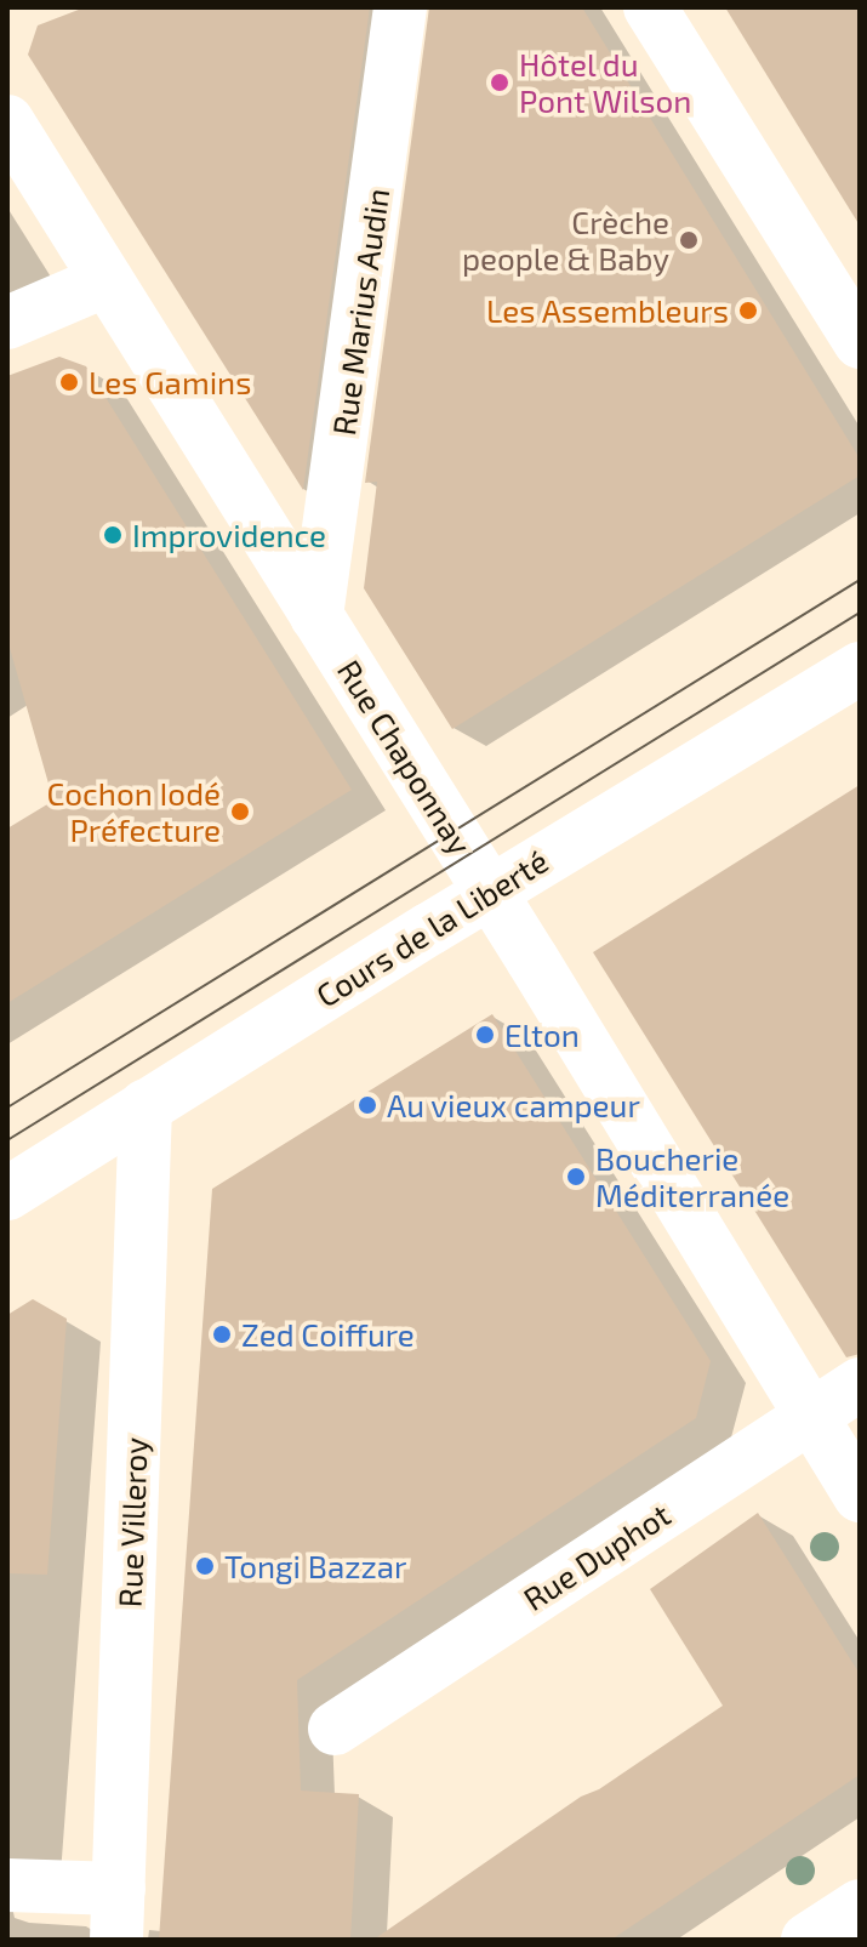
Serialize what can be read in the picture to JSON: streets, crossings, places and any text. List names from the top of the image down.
{
  "streets": {
    "street": [
      "Rue Marius Audin",
      "Rue Chaponnay",
      "Cours de la Liberté",
      "Rue Villeroy",
      "Rue Duphot"
    ]
  },
  "crossings": [
    ["Rue Marius Audin", "Rue Chaponnay"],
    ["Rue Chaponnay", "Cours de la Liberté"],
    ["Rue Chaponnay", "Rue Duphot"],
    ["Cours de la Liberté", "Rue Villeroy"]
  ],
  "places": [
    "Hôtel du Pont Wilson",
    "Crèche people & Baby",
    "Les Assembleurs",
    "Les Gamins",
    "Improvidence",
    "Cochon Iodé Préfecture",
    "Elton",
    "Au vieux campeur",
    "Boucherie Méditerranée",
    "Zed Coiffure",
    "Tongi Bazzar"
  ]
}
